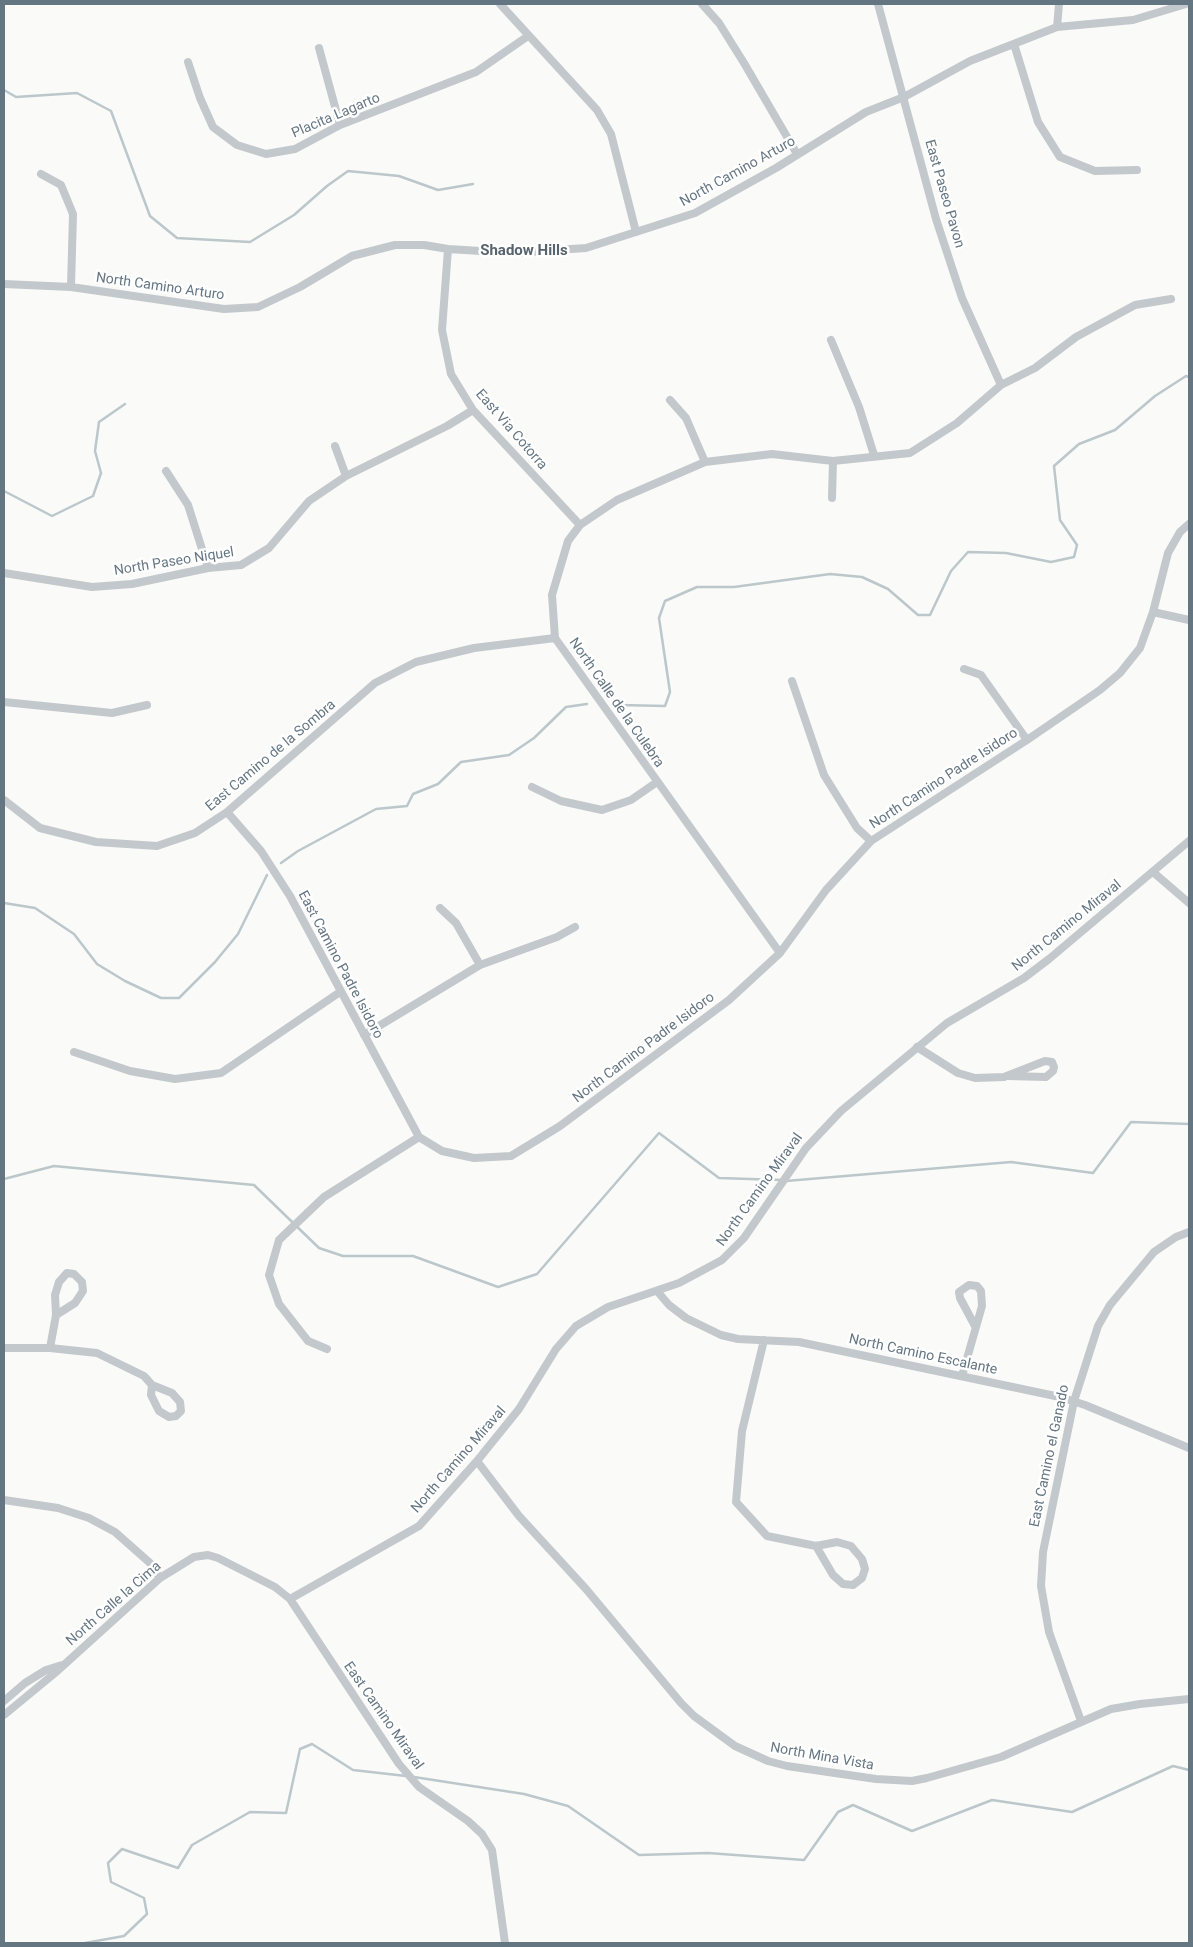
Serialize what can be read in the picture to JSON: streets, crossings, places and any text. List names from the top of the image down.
{
  "streets": {
    "street": [
      "Placita Lagarto",
      "North Camino Arturo",
      "East Paseo Pavon",
      "East Via Cotorra",
      "North Paseo Niquel",
      "North Calle de la Culebra",
      "East Camino de la Sombra",
      "North Camino Padre Isidoro",
      "North Camino Miraval",
      "East Camino Padre Isidoro",
      "North Camino Escalante",
      "East Camino el Ganado",
      "North Calle la Cima",
      "East Camino Miraval",
      "North Mina Vista"
    ]
  },
  "crossings": [
    ["North Camino Arturo", "East Paseo Pavon"],
    ["North Camino Arturo", "East Via Cotorra"],
    ["East Paseo Pavon", "North Calle de la Culebra"],
    ["East Via Cotorra", "North Paseo Niquel"],
    ["East Via Cotorra", "North Calle de la Culebra"],
    ["North Calle de la Culebra", "East Camino de la Sombra"],
    ["North Calle de la Culebra", "North Camino Padre Isidoro"],
    ["East Camino de la Sombra", "East Camino Padre Isidoro"],
    ["North Camino Padre Isidoro", "East Camino Padre Isidoro"],
    ["North Camino Miraval", "North Camino Escalante"],
    ["North Camino Miraval", "North Calle la Cima"],
    ["North Camino Miraval", "East Camino Miraval"],
    ["North Camino Miraval", "North Mina Vista"],
    ["North Camino Escalante", "East Camino el Ganado"],
    ["East Camino el Ganado", "North Mina Vista"],
    ["North Calle la Cima", "East Camino Miraval"]
  ],
  "districts": ["Shadow Hills"]
}
